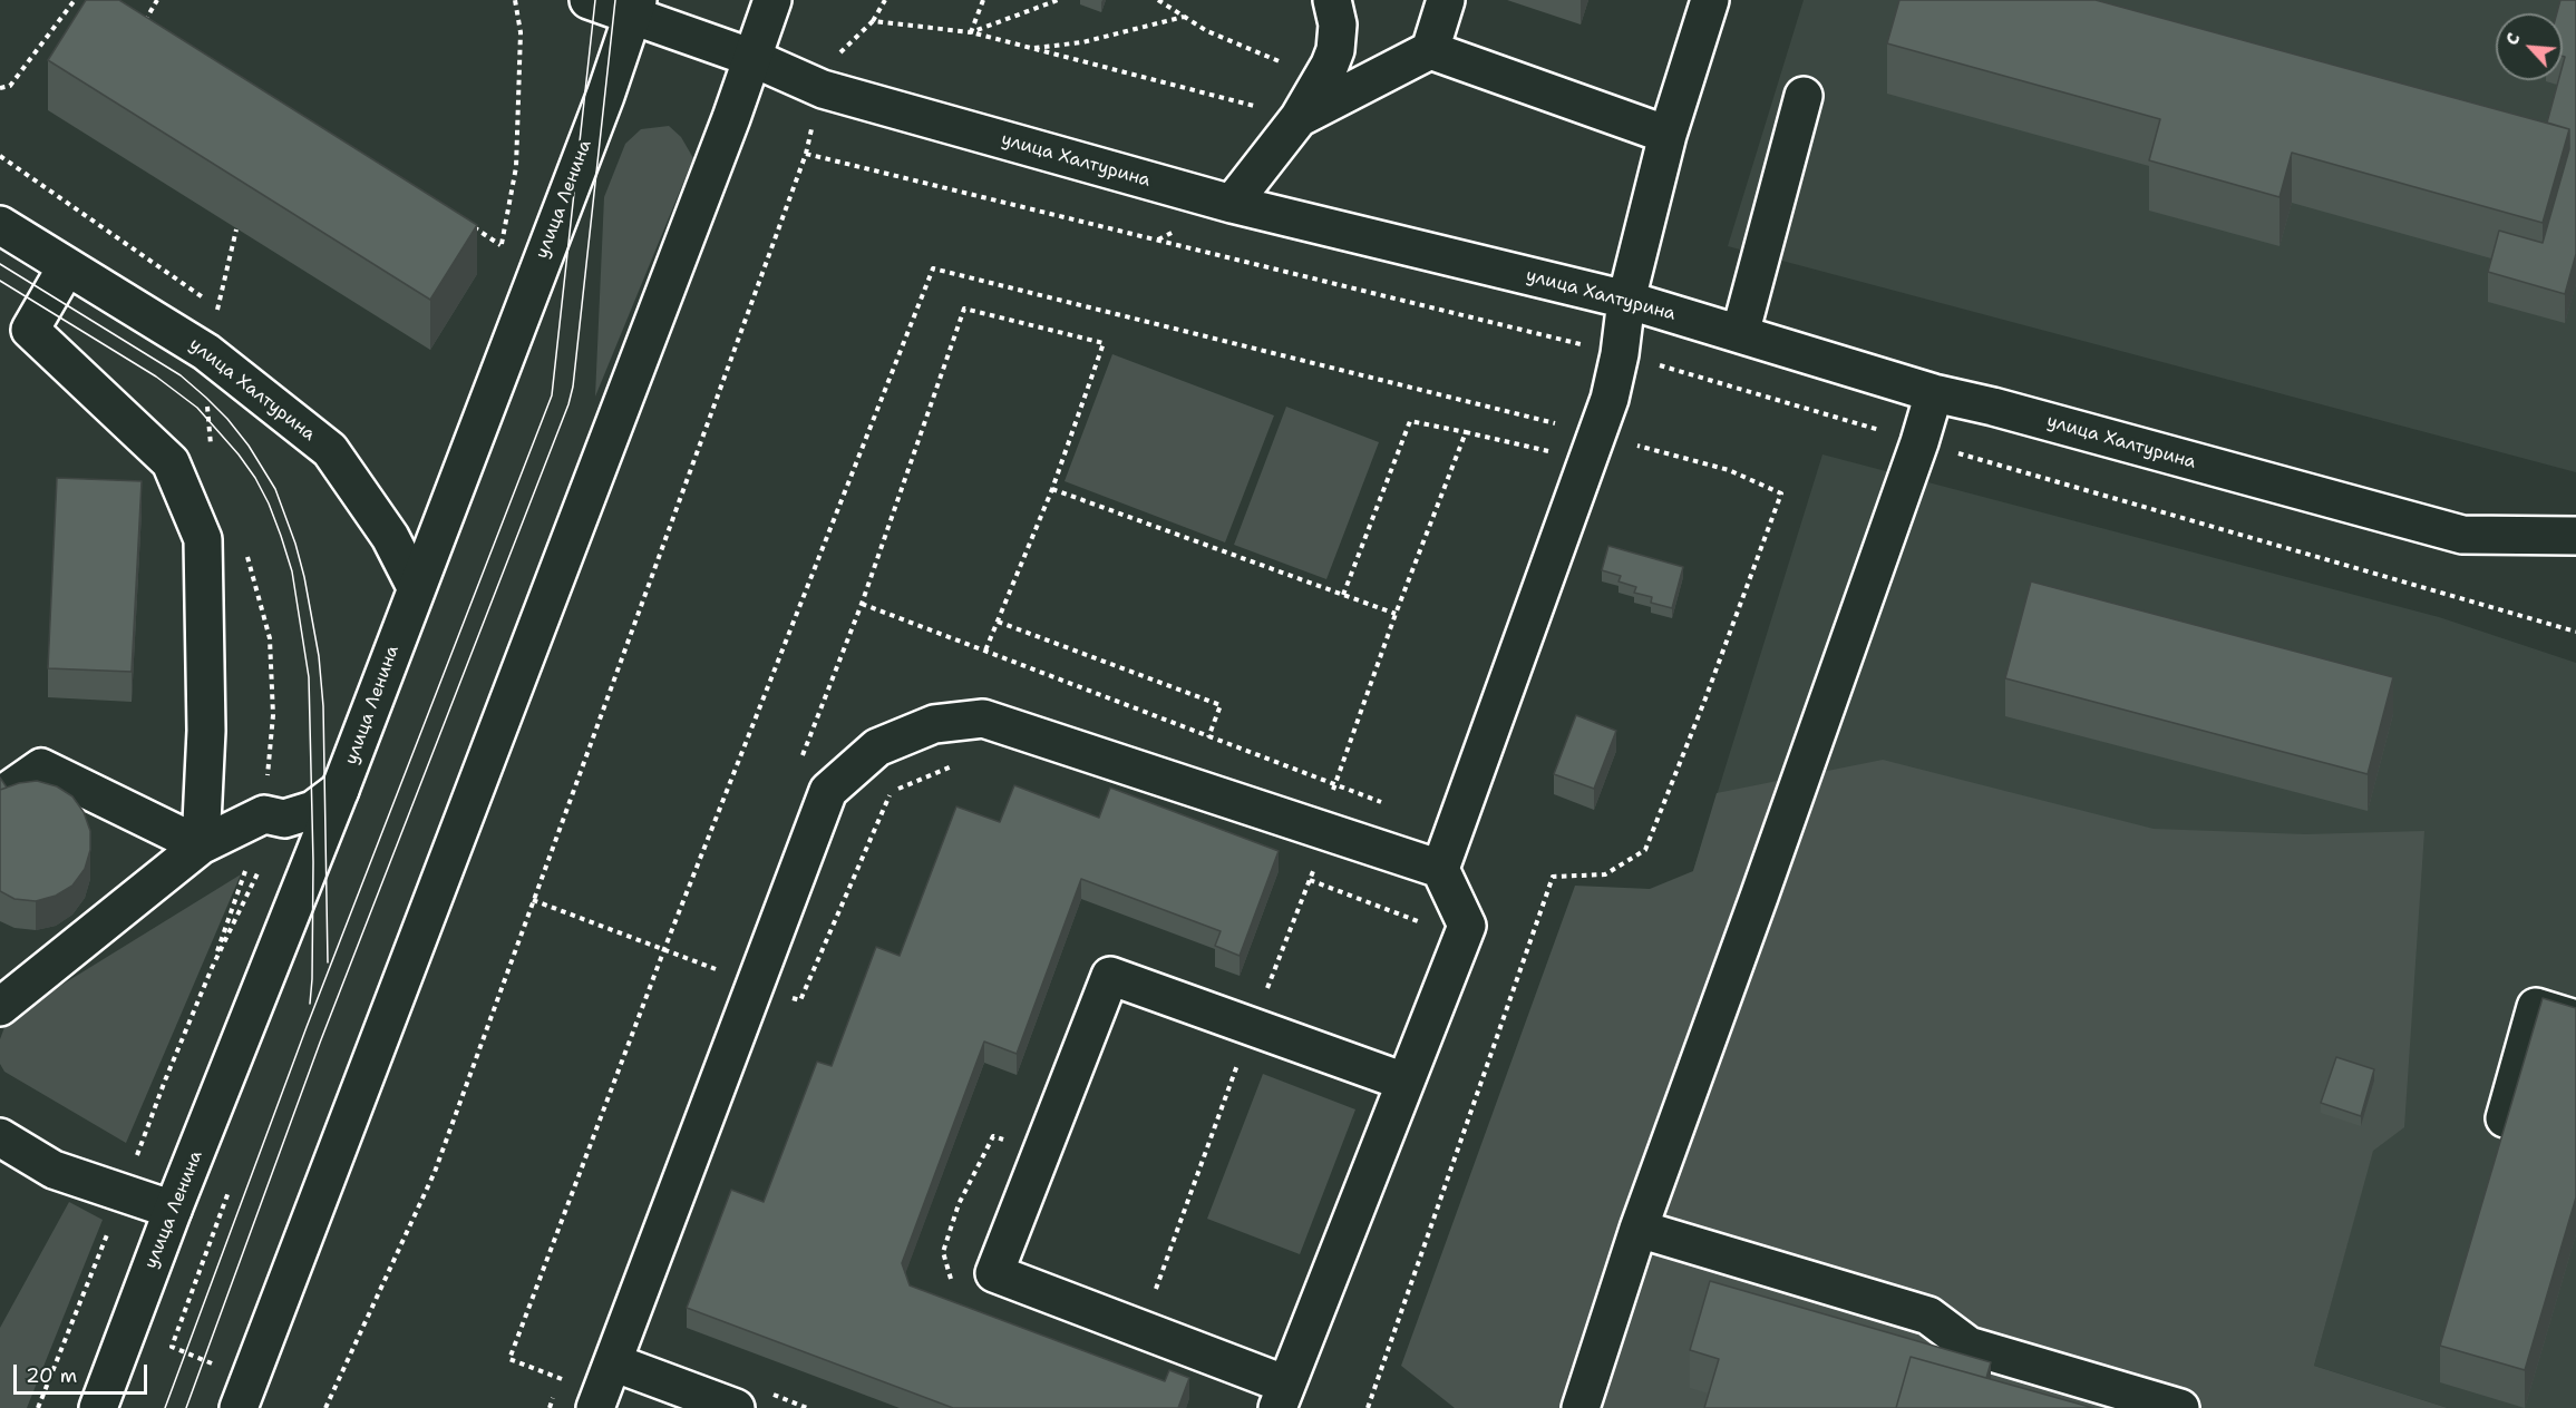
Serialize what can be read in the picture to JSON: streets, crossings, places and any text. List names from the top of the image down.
{
  "streets": {
    "main road": ["улица Халтурина", "улица Ленина"]
  },
  "crossings": [
    ["улица Халтурина", "улица Ленина"]
  ],
  "scale_bar": "20 m",
  "north": "top left"
}
